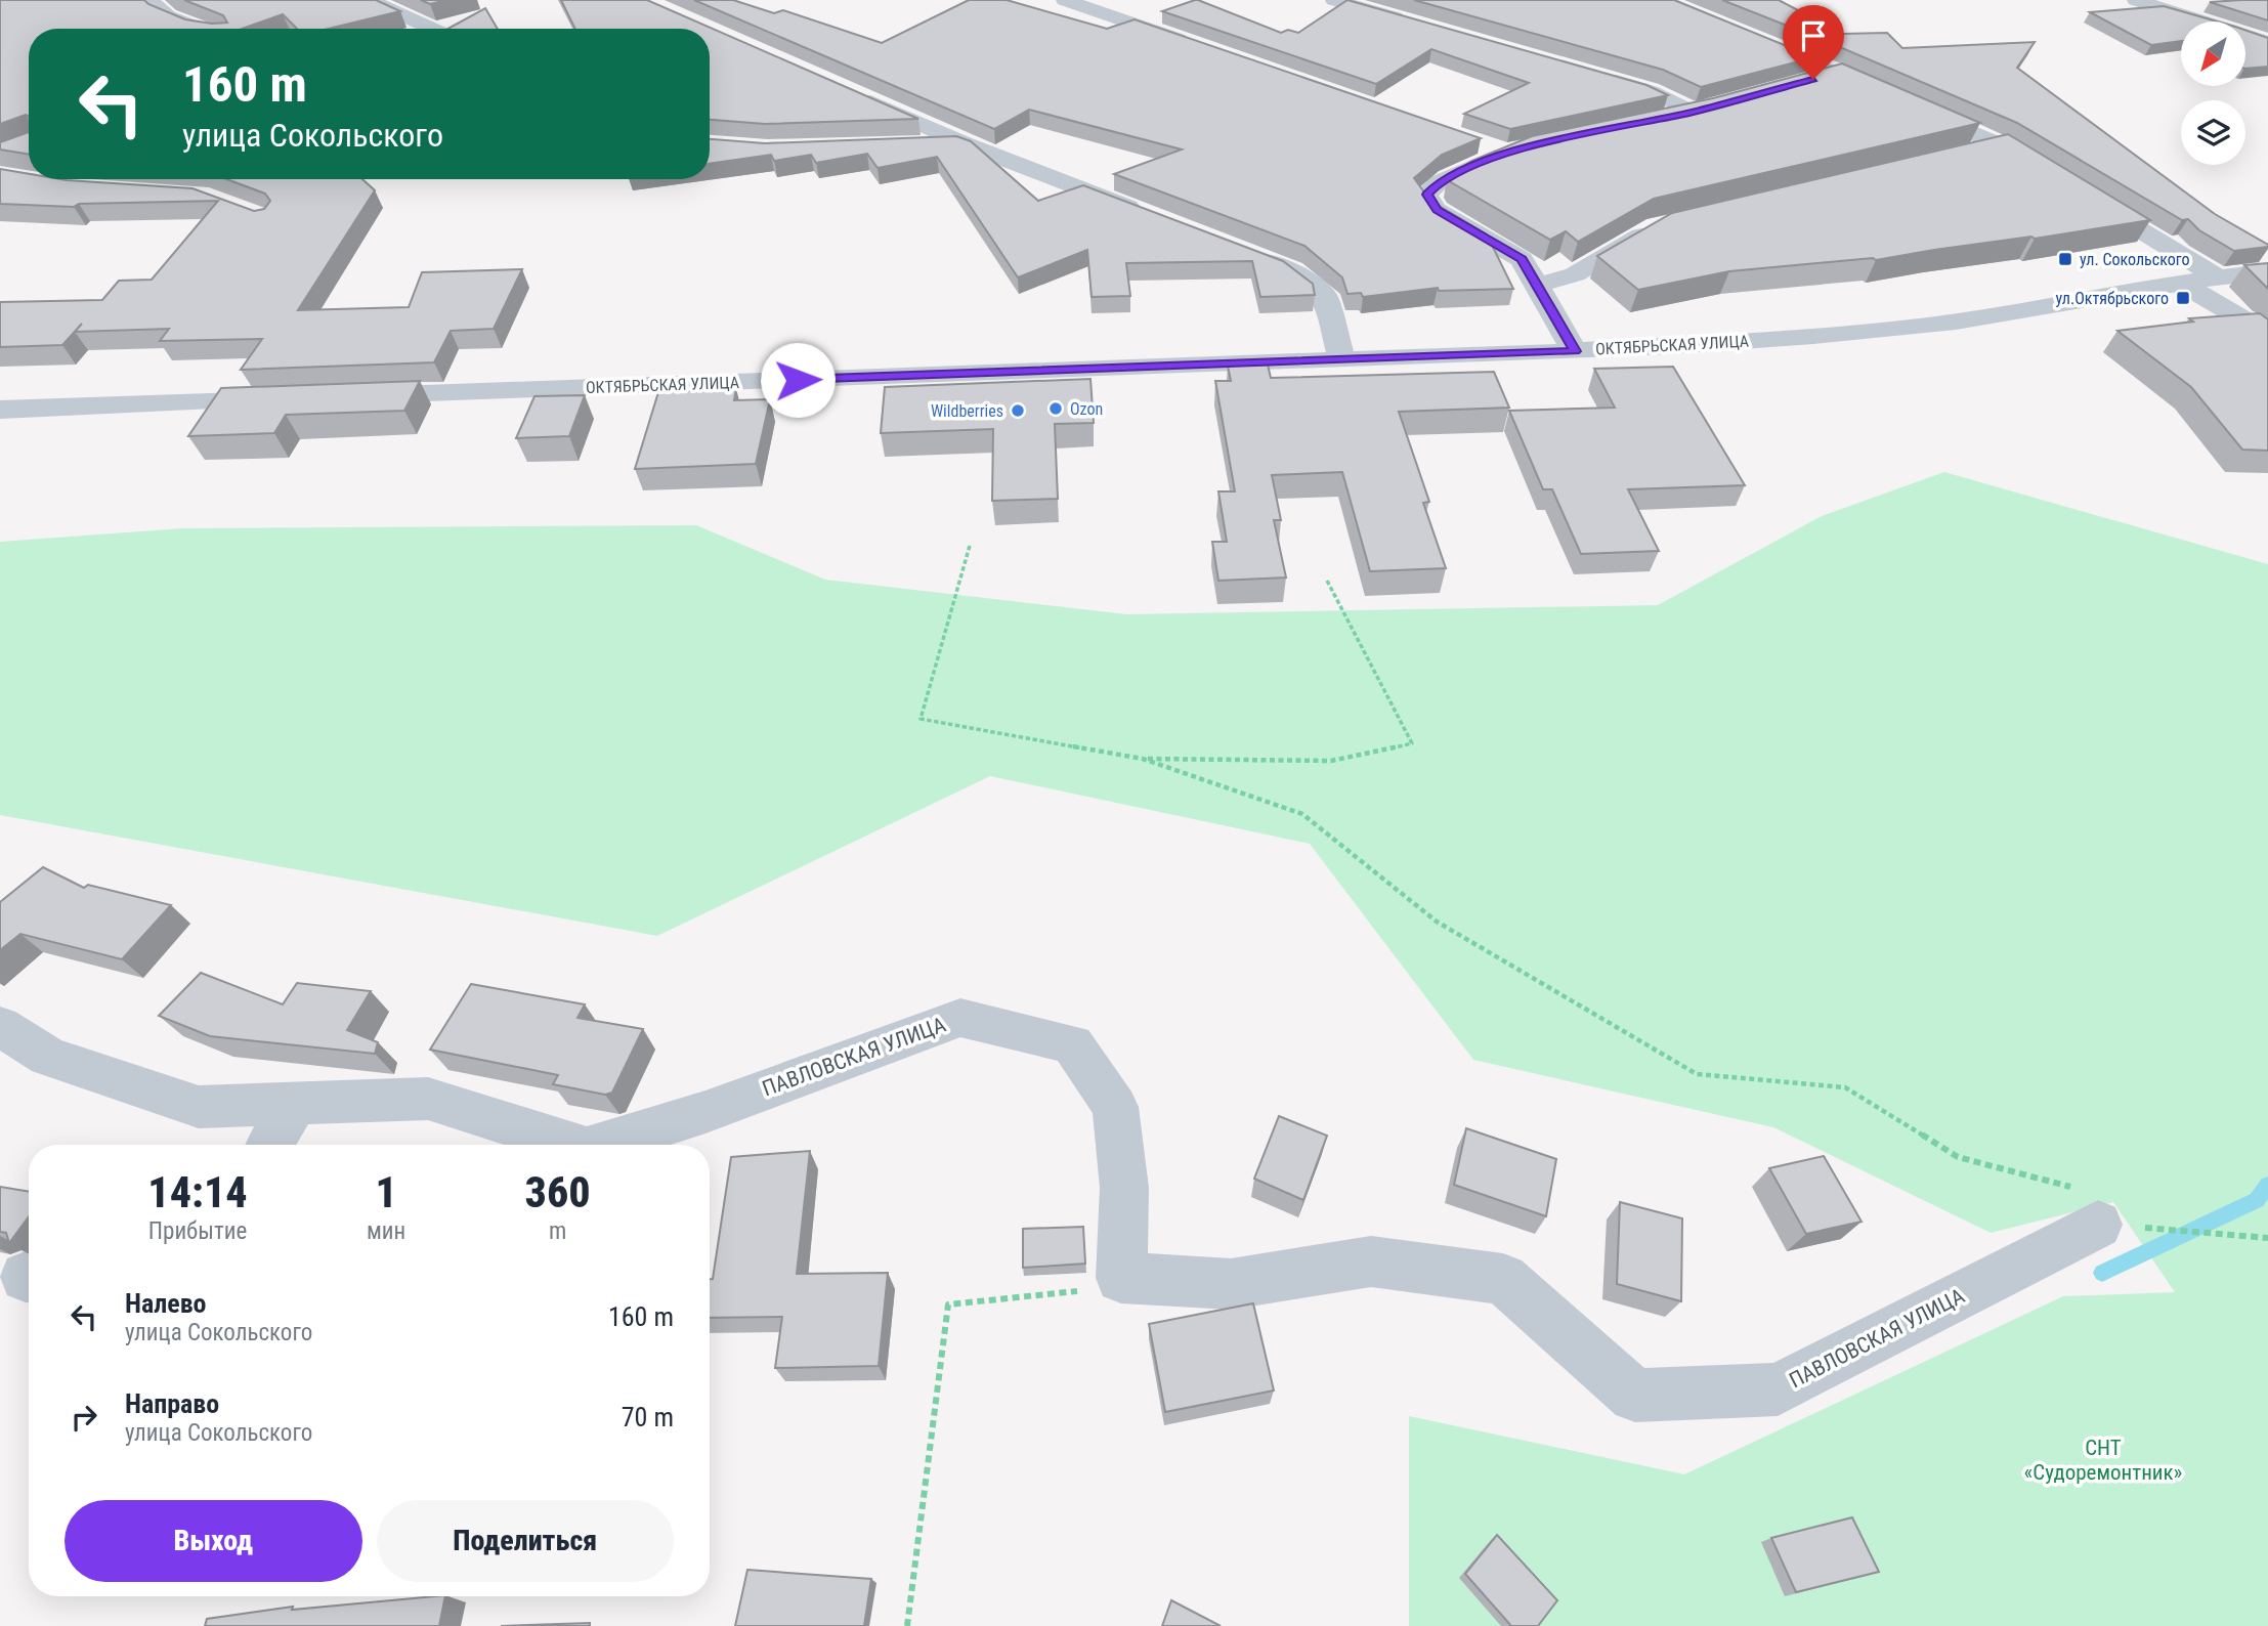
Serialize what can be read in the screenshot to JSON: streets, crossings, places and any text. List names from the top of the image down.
{
  "streets": {
    "street": ["ОКТЯБРЬСКАЯ УЛИЦА", "ПАВЛОВСКАЯ УЛИЦА"]
  },
  "parks": ["СНТ «Судоремонтник»"],
  "places": {
    "transit": ["ул. Сокольского", "ул.Октябрьского"],
    "other": ["Ozon", "Wildberries"]
  },
  "north": "bottom left",
  "page": {
    "turn": ["160 m", "улица Сокольского"],
    "eta": [
      "14:14",
      "Прибытие",
      "1",
      "мин",
      "360",
      "m"
    ],
    "list": [
      {
        "name": "Налево",
        "note": "улица Сокольского",
        "value": "160 m"
      },
      {
        "name": "Направо",
        "note": "улица Сокольского",
        "value": "70 m"
      }
    ],
    "buttons": ["Выход", "Поделиться"]
  }
}
